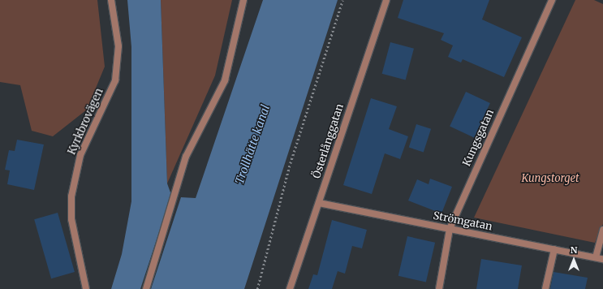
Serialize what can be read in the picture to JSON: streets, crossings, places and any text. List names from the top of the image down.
{
  "streets": {
    "street": [
      "Kyrkbrovägen",
      "Kungsgatan",
      "Österlånggatan",
      "Strömgatan"
    ]
  },
  "crossings": [
    ["Kungsgatan", "Strömgatan"],
    ["Österlånggatan", "Strömgatan"]
  ],
  "water": ["Trollhätte kanal"],
  "parks": ["Kungstorget"],
  "north": "top"
}
